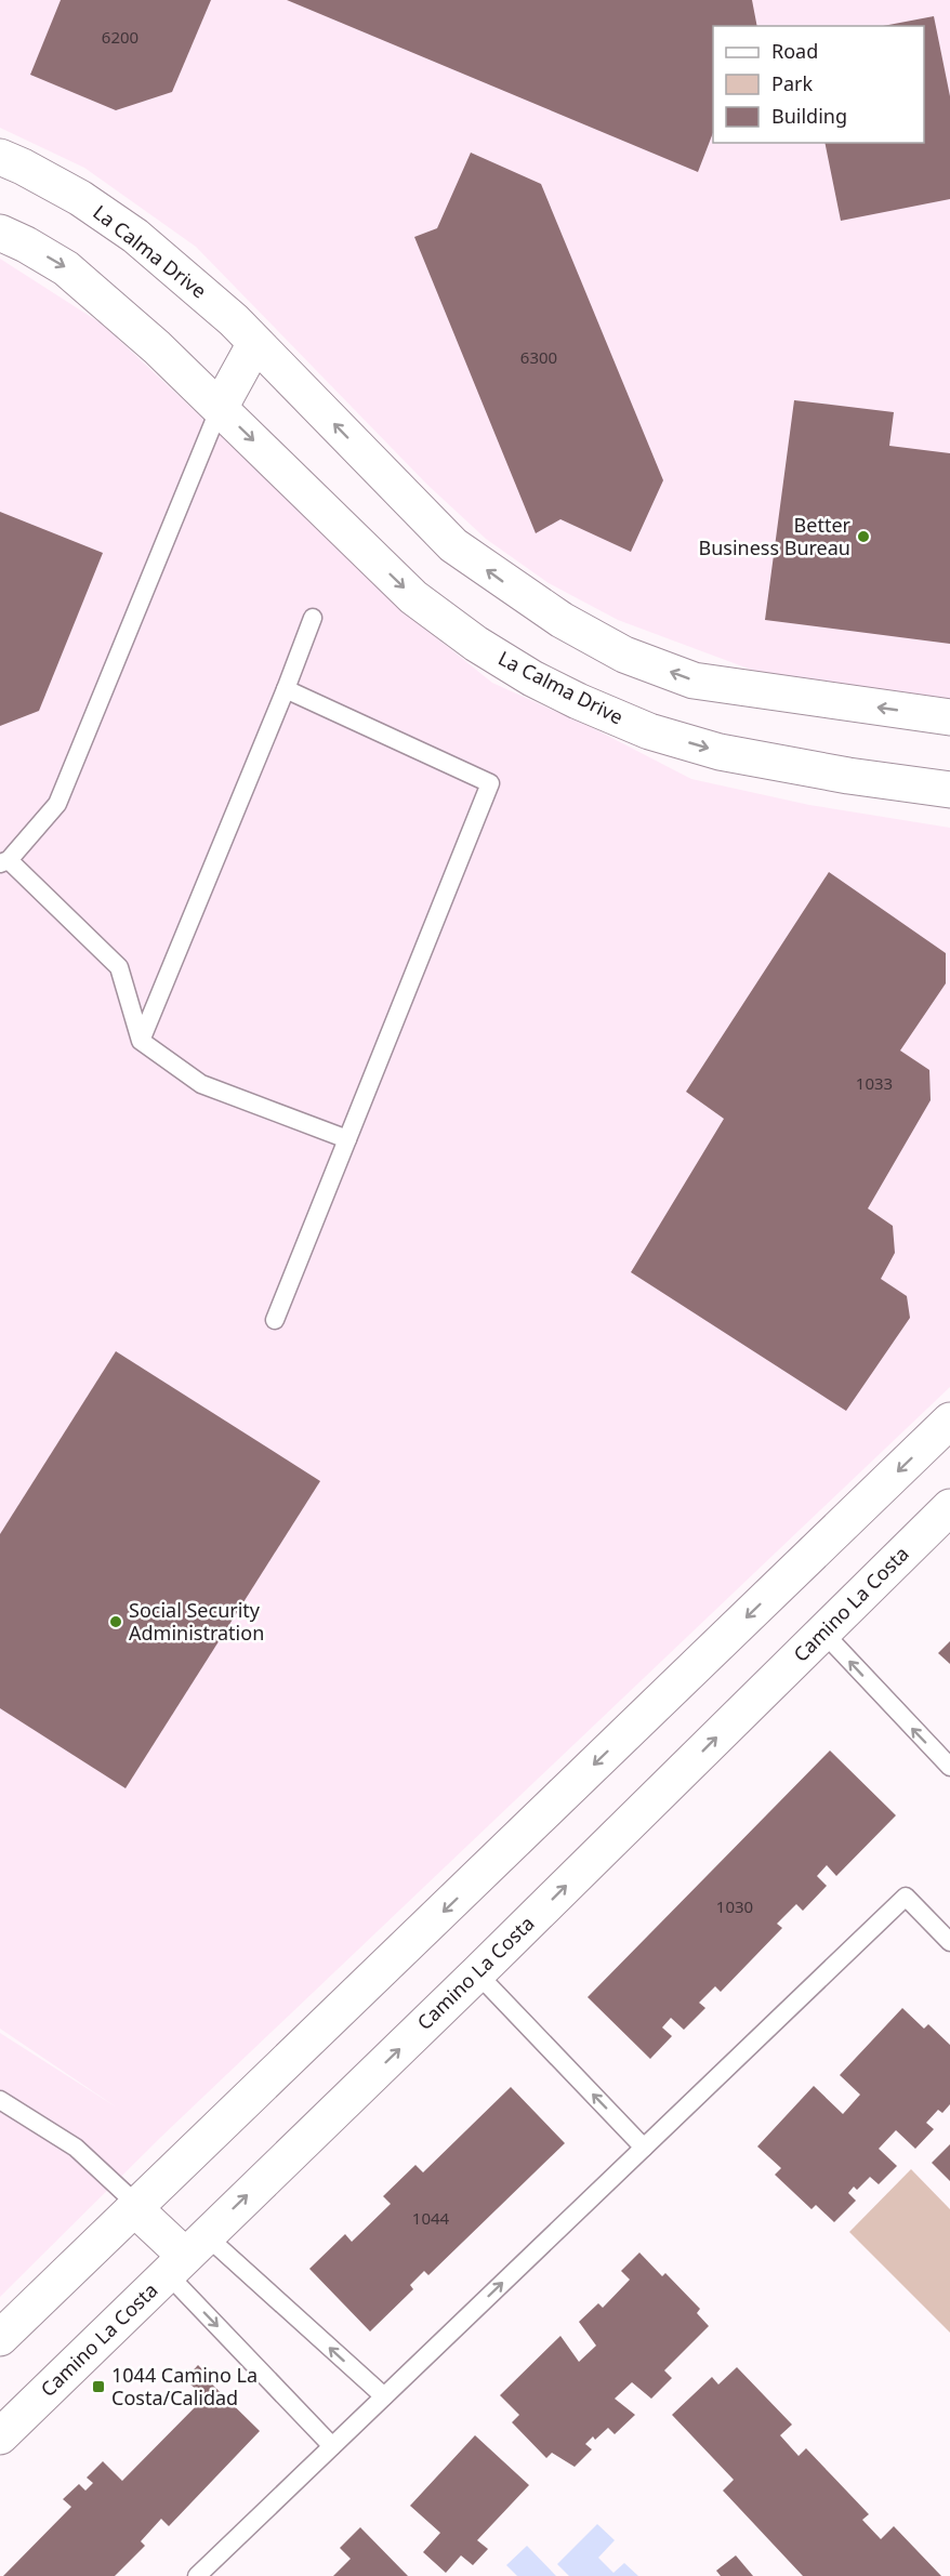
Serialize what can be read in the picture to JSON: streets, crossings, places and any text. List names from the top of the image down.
{
  "streets": {
    "street": ["La Calma Drive", "Camino La Costa"]
  },
  "places": {
    "other": ["Better Business Bureau", "Social Security Administration"],
    "transit": ["1044 Camino La Costa/Calidad"]
  },
  "house_numbers": [
    "6200",
    "6300",
    "1033",
    "1030",
    "1044"
  ],
  "legend": ["Road", "Park", "Building"]
}
